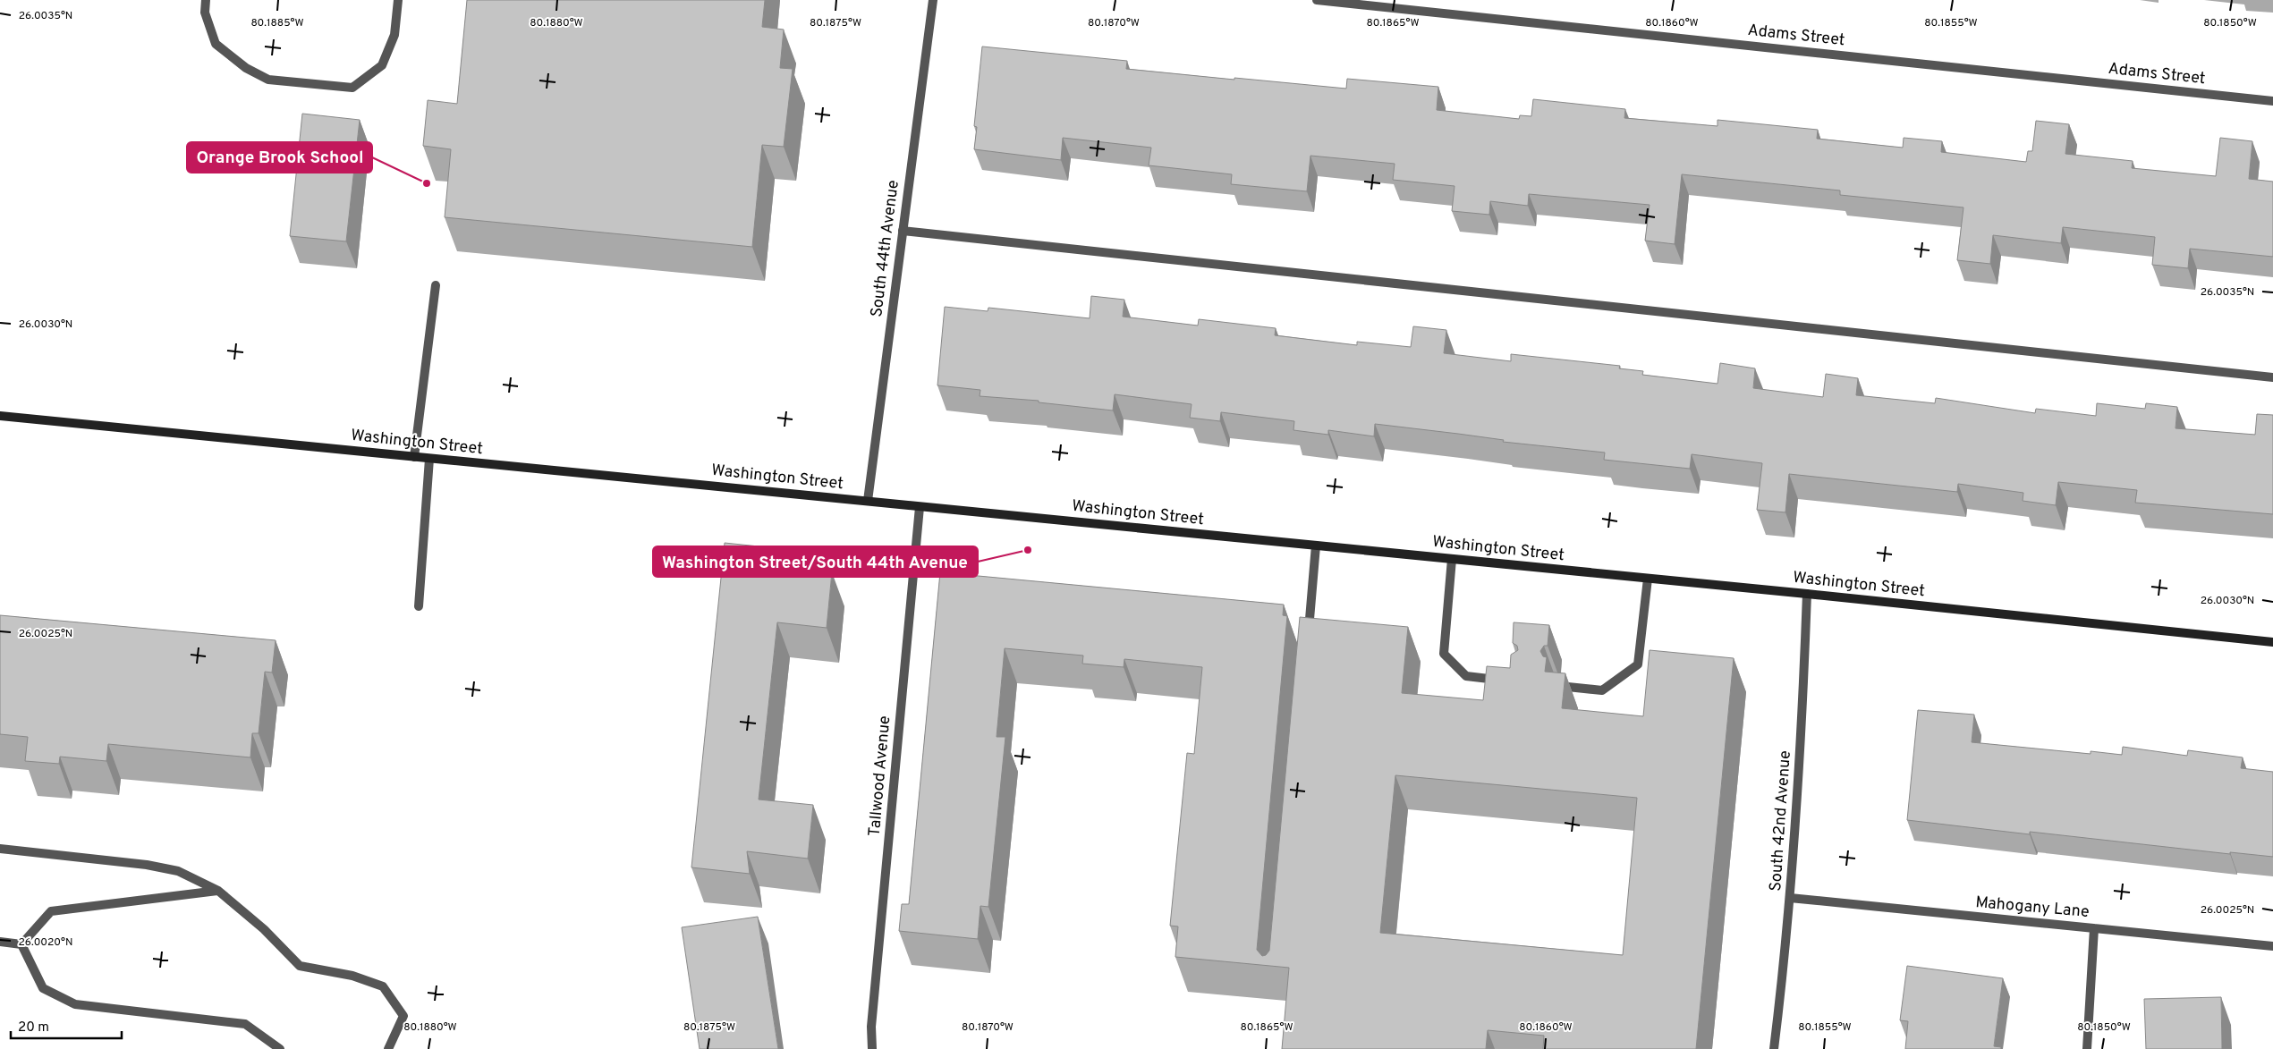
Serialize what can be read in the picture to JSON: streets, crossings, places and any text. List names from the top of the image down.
{
  "streets": {
    "street": [
      "Adams Street",
      "South 44th Avenue",
      "Washington Street",
      "Tallwood Avenue",
      "South 42nd Avenue",
      "Mahogany Lane"
    ]
  },
  "crossings": [
    ["South 44th Avenue", "Washington Street"],
    ["Washington Street", "Tallwood Avenue"],
    ["Washington Street", "South 42nd Avenue"],
    ["South 42nd Avenue", "Mahogany Lane"]
  ],
  "places": ["Orange Brook School", "Washington Street/South 44th Avenue"],
  "scale_bar": "20 m",
  "coordinates": [
    "26.0035°N",
    "80.1885°W",
    "80.1880°W",
    "80.1875°W",
    "80.1870°W",
    "80.1865°W",
    "80.1860°W",
    "80.1855°W",
    "80.1850°W",
    "26.0030°N",
    "26.0025°N",
    "26.0020°N"
  ]
}
